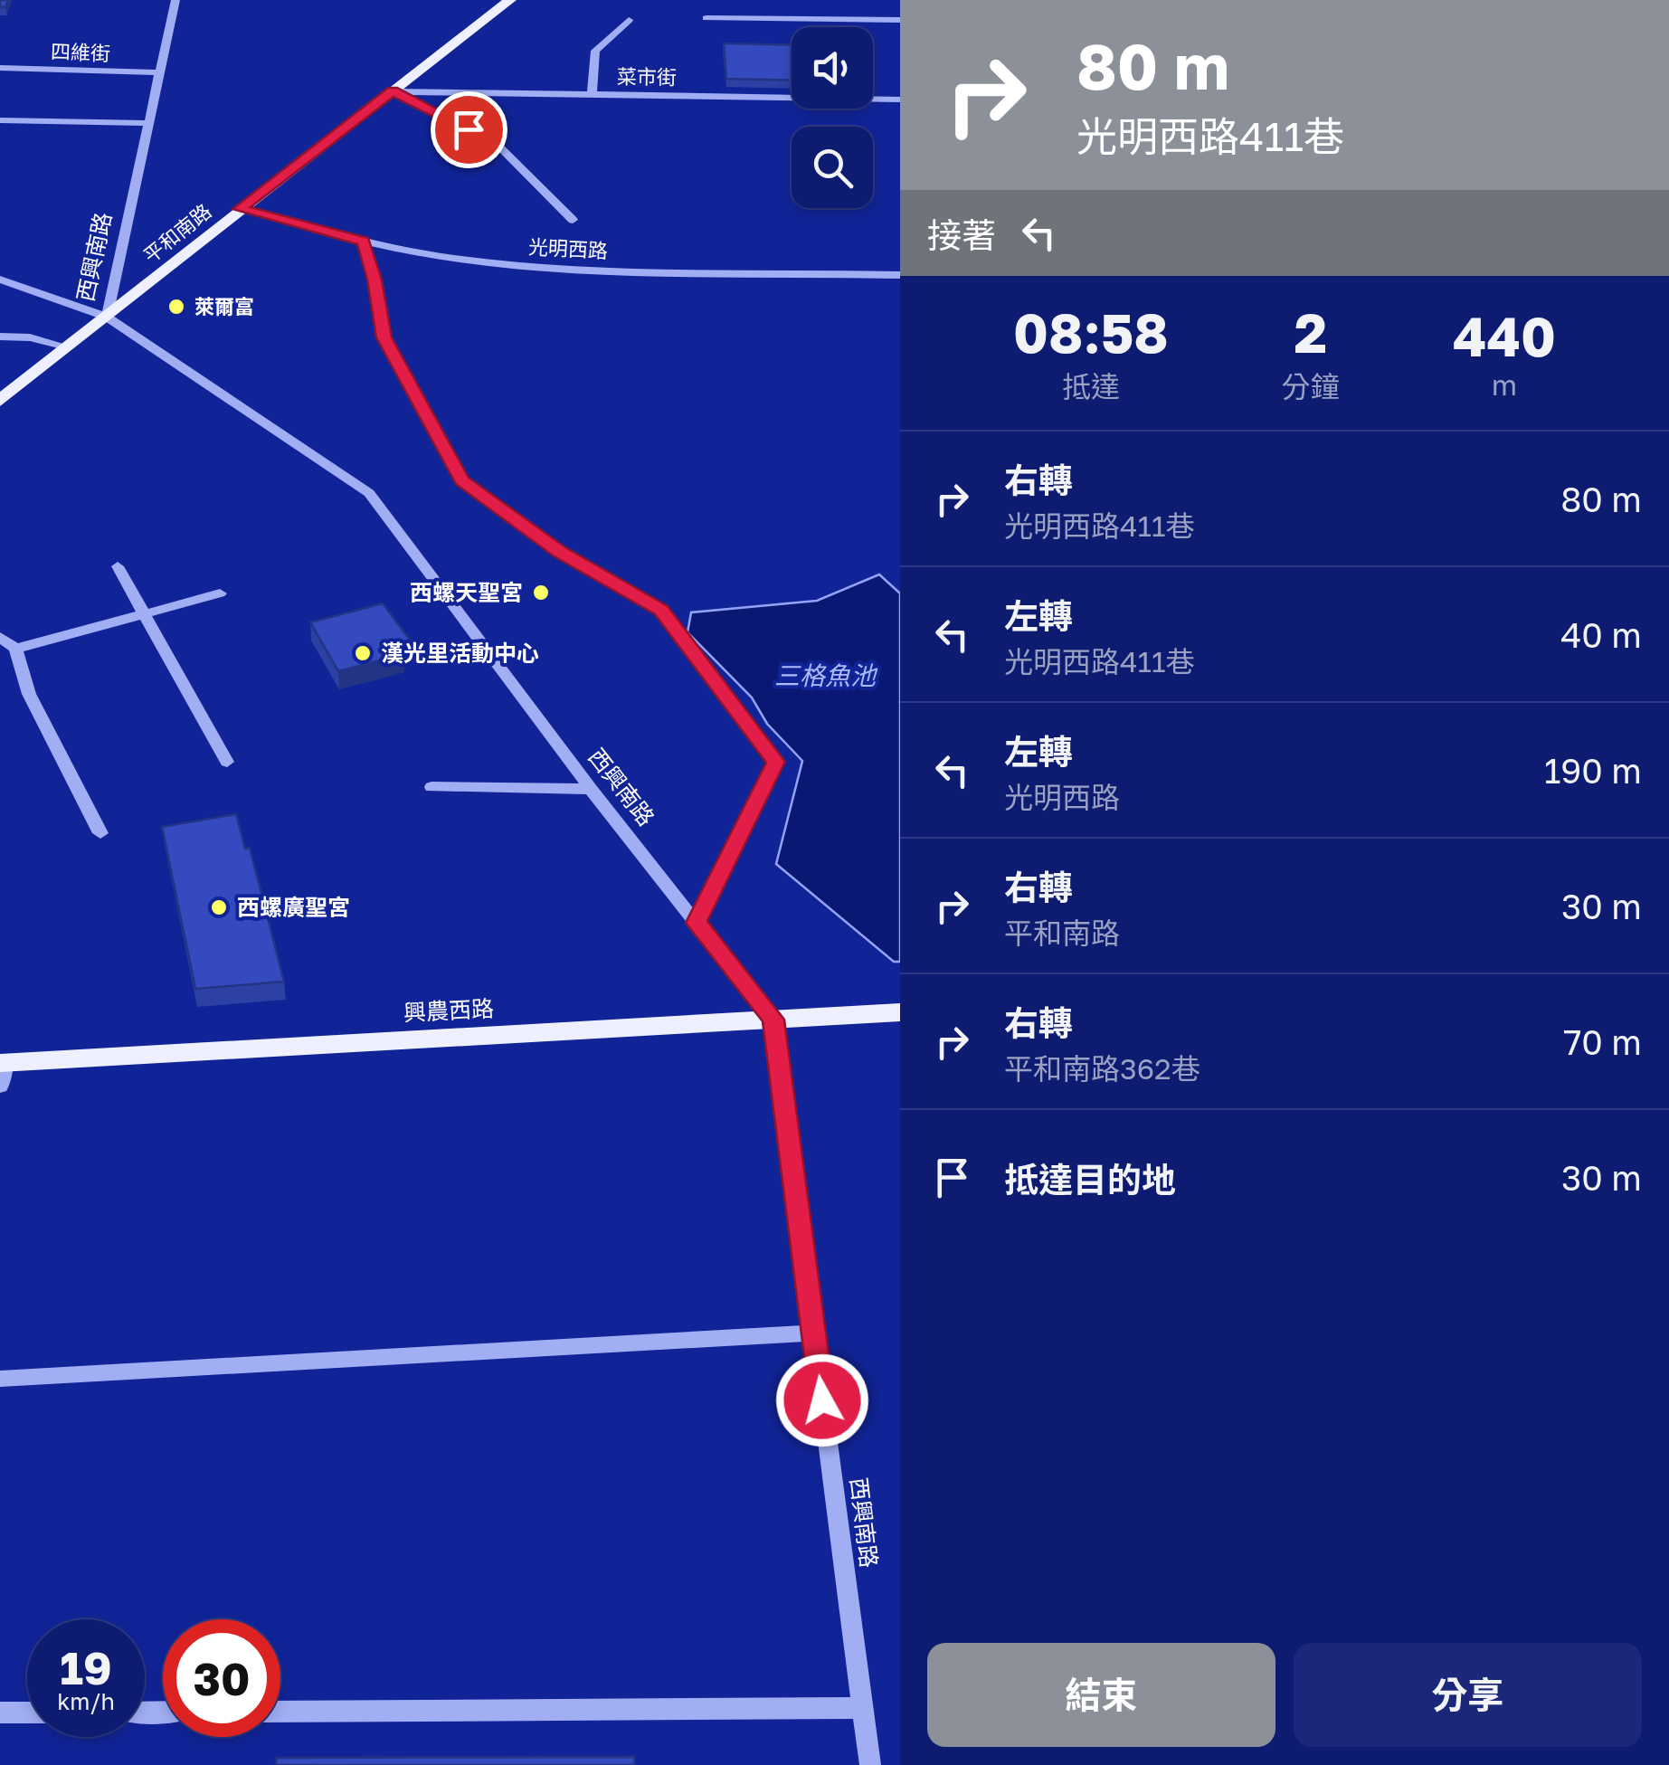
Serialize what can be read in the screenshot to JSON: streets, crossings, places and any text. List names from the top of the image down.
{
  "streets": {
    "main road": ["平和南路", "興農西路"],
    "street": [
      "四維街",
      "菜市街",
      "光明西路",
      "西興南路"
    ]
  },
  "crossings": [
    ["四維街", "西興南路"],
    ["菜市街", "平和南路"],
    ["平和南路", "光明西路"],
    ["平和南路", "西興南路"],
    ["西興南路", "興農西路"]
  ],
  "water": ["三格魚池"],
  "places": [
    "萊爾富",
    "西螺天聖宮",
    "漢光里活動中心",
    "西螺廣聖宮"
  ],
  "page": {
    "turn": ["80 m", "光明西路411巷"],
    "then": "接著",
    "eta": [
      "08:58",
      "抵達",
      "2",
      "分鐘",
      "440",
      "m"
    ],
    "list": [
      {
        "name": "右轉",
        "note": "光明西路411巷",
        "value": "80 m"
      },
      {
        "name": "左轉",
        "note": "光明西路411巷",
        "value": "40 m"
      },
      {
        "name": "左轉",
        "note": "光明西路",
        "value": "190 m"
      },
      {
        "name": "右轉",
        "note": "平和南路",
        "value": "30 m"
      },
      {
        "name": "右轉",
        "note": "平和南路362巷",
        "value": "70 m"
      },
      {
        "name": "抵達目的地",
        "value": "30 m"
      }
    ],
    "speed": "19 km/h",
    "limit": "30",
    "buttons": ["結束", "分享"]
  }
}
